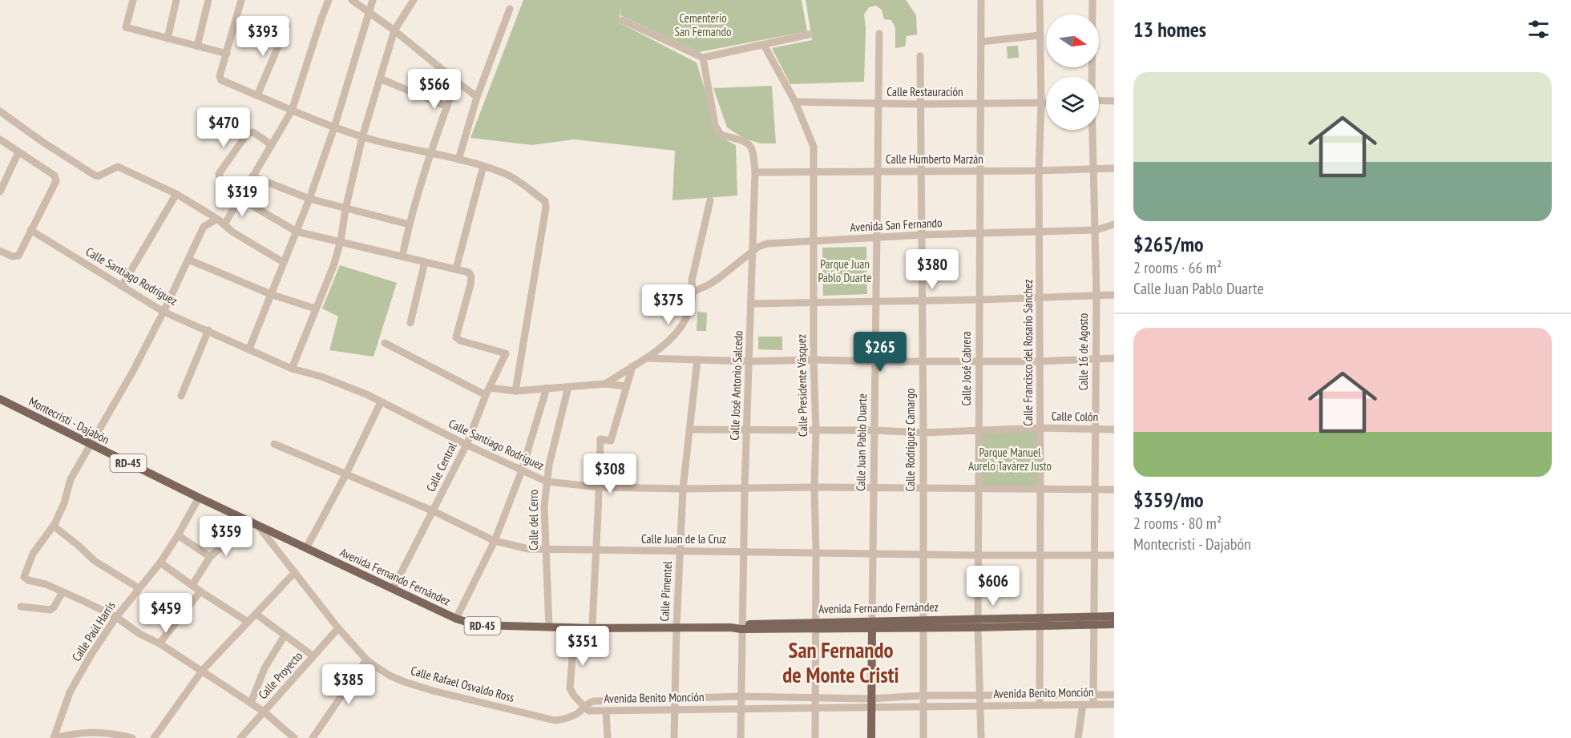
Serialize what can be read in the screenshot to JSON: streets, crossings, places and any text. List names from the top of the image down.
{
  "streets": {
    "main road": ["Montecristi - Dajabón", "RD-45", "Avenida Fernando Fernández"],
    "street": [
      "Calle Restauración",
      "Calle Humberto Marzán",
      "Avenida San Fernando",
      "Calle Santiago Rodríguez",
      "Calle 16 de Agosto",
      "Calle Francisco del Rosario Sánchez",
      "Calle José Cabrera",
      "Calle José Antonio Salcedo",
      "Calle Presidente Vásquez",
      "Calle Colón",
      "Calle Rodríguez Camargo",
      "Calle Juan Pablo Duarte",
      "Calle Central",
      "Calle del Cerro",
      "Calle Juan de la Cruz",
      "Calle Pimentel",
      "Calle Paúl Harris",
      "Calle Proyecto",
      "Calle Rafael Osvaldo Ross",
      "Avenida Benito Monción"
    ]
  },
  "crossings": [
    ["Calle Restauración", "Calle Francisco del Rosario Sánchez"],
    ["Calle Restauración", "Calle José Cabrera"],
    ["Calle Restauración", "Calle Presidente Vásquez"],
    ["Calle Restauración", "Calle Rodríguez Camargo"],
    ["Calle Restauración", "Calle Juan Pablo Duarte"],
    ["Calle Humberto Marzán", "Calle 16 de Agosto"],
    ["Calle Humberto Marzán", "Calle Francisco del Rosario Sánchez"],
    ["Calle Humberto Marzán", "Calle José Cabrera"],
    ["Calle Humberto Marzán", "Calle José Antonio Salcedo"],
    ["Calle Humberto Marzán", "Calle Presidente Vásquez"],
    ["Calle Humberto Marzán", "Calle Rodríguez Camargo"],
    ["Calle Humberto Marzán", "Calle Juan Pablo Duarte"],
    ["Avenida San Fernando", "Calle 16 de Agosto"],
    ["Avenida San Fernando", "Calle Francisco del Rosario Sánchez"],
    ["Avenida San Fernando", "Calle José Cabrera"],
    ["Avenida San Fernando", "Calle José Antonio Salcedo"],
    ["Avenida San Fernando", "Calle Presidente Vásquez"],
    ["Avenida San Fernando", "Calle Rodríguez Camargo"],
    ["Avenida San Fernando", "Calle Juan Pablo Duarte"],
    ["Calle Santiago Rodríguez", "Calle 16 de Agosto"],
    ["Calle Santiago Rodríguez", "Calle Francisco del Rosario Sánchez"],
    ["Calle Santiago Rodríguez", "Calle José Cabrera"],
    ["Calle Santiago Rodríguez", "Calle José Antonio Salcedo"],
    ["Calle Santiago Rodríguez", "Calle Presidente Vásquez"],
    ["Calle Santiago Rodríguez", "Calle Rodríguez Camargo"],
    ["Calle Santiago Rodríguez", "Calle Juan Pablo Duarte"],
    ["Calle Santiago Rodríguez", "Calle Central"],
    ["Calle Santiago Rodríguez", "Calle del Cerro"],
    ["Calle Santiago Rodríguez", "Calle Pimentel"],
    ["Calle 16 de Agosto", "Calle Colón"],
    ["Calle 16 de Agosto", "Calle Juan de la Cruz"],
    ["Calle 16 de Agosto", "Avenida Fernando Fernández"],
    ["Calle 16 de Agosto", "Avenida Benito Monción"],
    ["Calle Francisco del Rosario Sánchez", "Calle Colón"],
    ["Calle Francisco del Rosario Sánchez", "Calle Juan de la Cruz"],
    ["Calle Francisco del Rosario Sánchez", "Avenida Fernando Fernández"],
    ["Calle Francisco del Rosario Sánchez", "Avenida Benito Monción"],
    ["Calle José Cabrera", "Calle Colón"],
    ["Calle José Cabrera", "Calle Juan de la Cruz"],
    ["Calle José Cabrera", "Avenida Fernando Fernández"],
    ["Calle José Cabrera", "Avenida Benito Monción"],
    ["Calle José Antonio Salcedo", "Calle Colón"],
    ["Calle José Antonio Salcedo", "Calle Juan de la Cruz"],
    ["Calle José Antonio Salcedo", "Avenida Fernando Fernández"],
    ["Calle José Antonio Salcedo", "Avenida Benito Monción"],
    ["Calle Presidente Vásquez", "Calle Colón"],
    ["Calle Presidente Vásquez", "Calle Juan de la Cruz"],
    ["Calle Presidente Vásquez", "Avenida Fernando Fernández"],
    ["Calle Presidente Vásquez", "Avenida Benito Monción"],
    ["Calle Colón", "Calle Rodríguez Camargo"],
    ["Calle Colón", "Calle Juan Pablo Duarte"],
    ["Calle Colón", "Calle Pimentel"],
    ["Montecristi - Dajabón", "Avenida Fernando Fernández"],
    ["Montecristi - Dajabón", "Calle Paúl Harris"],
    ["Montecristi - Dajabón", "Calle Rafael Osvaldo Ross"],
    ["Calle Rodríguez Camargo", "Calle Juan de la Cruz"],
    ["Calle Rodríguez Camargo", "Avenida Fernando Fernández"],
    ["Calle Rodríguez Camargo", "Avenida Benito Monción"],
    ["Calle Juan Pablo Duarte", "Calle Juan de la Cruz"],
    ["Calle Juan Pablo Duarte", "Avenida Fernando Fernández"],
    ["Calle Central", "Calle Juan de la Cruz"],
    ["Calle Central", "Avenida Fernando Fernández"],
    ["Calle del Cerro", "Calle Juan de la Cruz"],
    ["Calle del Cerro", "Avenida Fernando Fernández"],
    ["Calle Juan de la Cruz", "Calle Pimentel"],
    ["Avenida Fernando Fernández", "Calle Pimentel"],
    ["Avenida Fernando Fernández", "Calle Rafael Osvaldo Ross"],
    ["Calle Pimentel", "Avenida Benito Monción"],
    ["Calle Proyecto", "Calle Rafael Osvaldo Ross"],
    ["Calle Rafael Osvaldo Ross", "Avenida Benito Monción"]
  ],
  "districts": ["San Fernando de Monte Cristi"],
  "parks": ["Cementerio San Fernando", "Parque Juan Pablo Duarte", "Parque Manuel Aurelo Tavárez Justo"],
  "north": "right",
  "page": {
    "heading": "13 homes",
    "price": [
      "$393",
      "$566",
      "$470",
      "$319",
      "$380",
      "$375",
      "$265",
      "$308",
      "$359",
      "$606",
      "$459",
      "$351",
      "$385"
    ],
    "list": [
      {
        "name": "$265/mo",
        "note": "2 rooms · 66 m² · Calle Juan Pablo Duarte"
      },
      {
        "name": "$359/mo",
        "note": "2 rooms · 80 m² · Montecristi - Dajabón"
      }
    ]
  }
}
